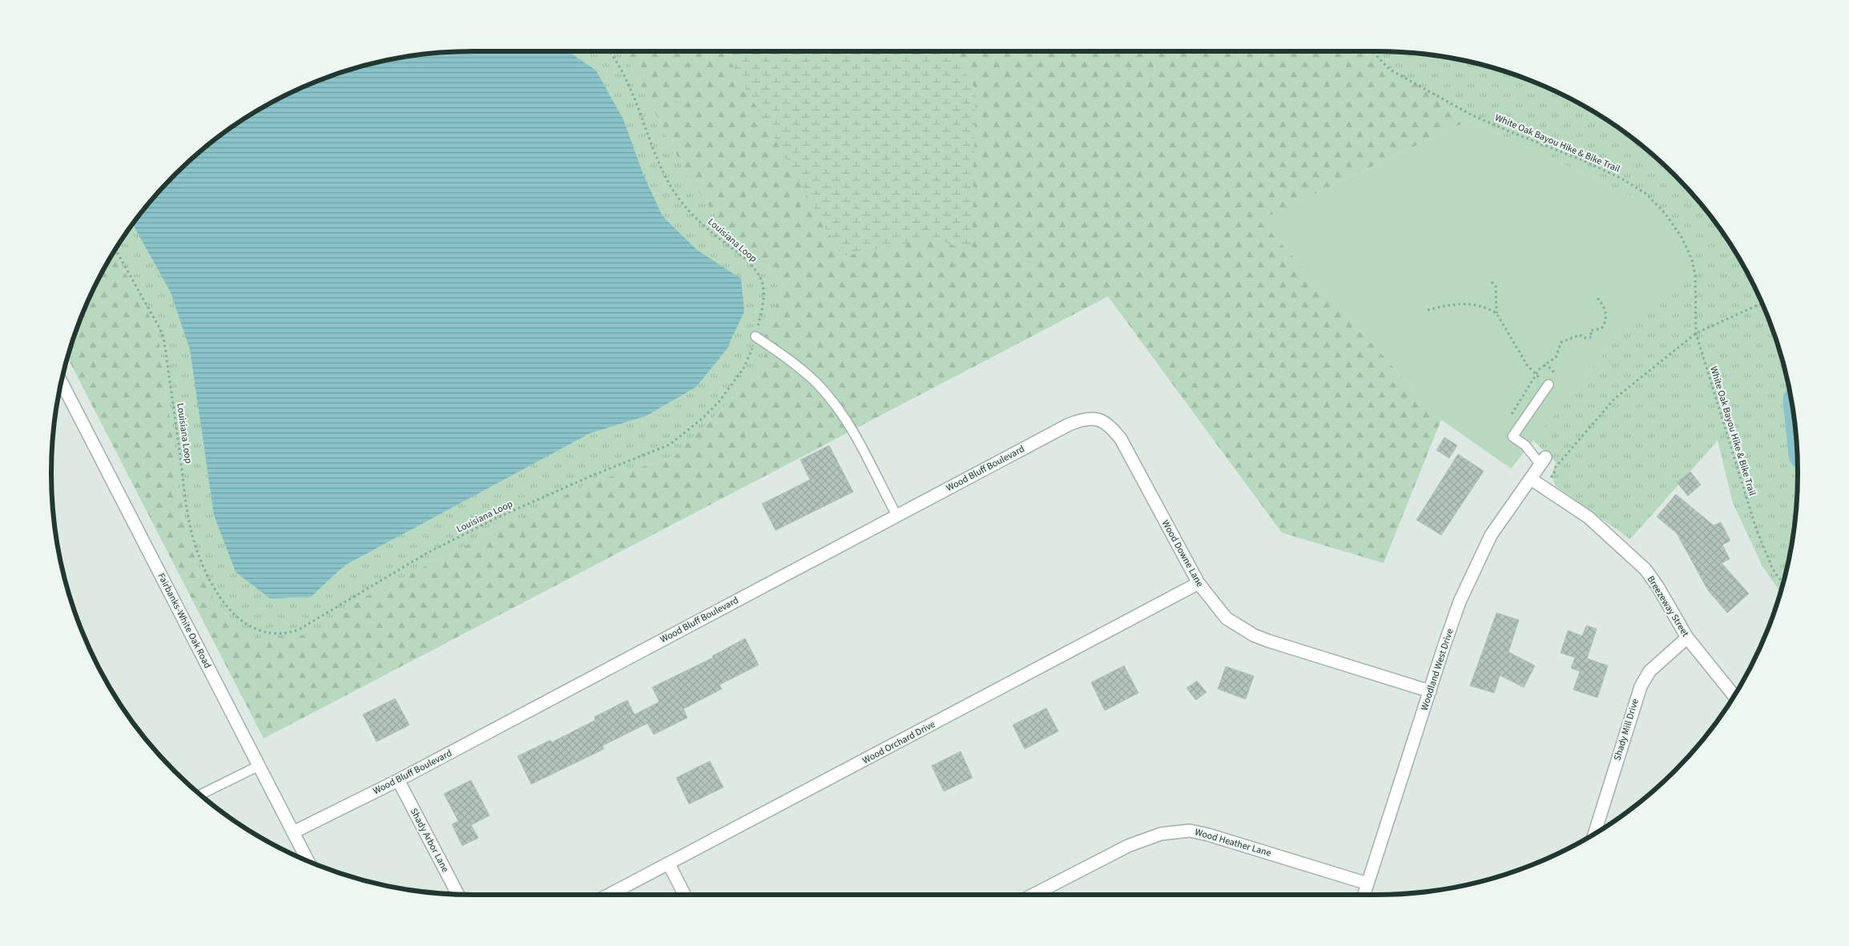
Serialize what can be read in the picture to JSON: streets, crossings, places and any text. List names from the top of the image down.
{
  "streets": {
    "street": [
      "Wood Bluff Boulevard",
      "Wood Downe Lane",
      "Breezeway Street",
      "Fairbanks-White Oak Road",
      "Woodland West Drive",
      "Shady Mill Drive",
      "Wood Orchard Drive",
      "Shady Arbor Lane",
      "Wood Heather Lane"
    ],
    "path": ["White Oak Bayou Hike & Bike Trail", "Louisiana Loop"]
  },
  "crossings": [
    ["Wood Bluff Boulevard", "Wood Downe Lane"],
    ["Wood Bluff Boulevard", "Fairbanks-White Oak Road"],
    ["Wood Bluff Boulevard", "Shady Arbor Lane"],
    ["Wood Downe Lane", "Woodland West Drive"],
    ["Wood Downe Lane", "Wood Orchard Drive"],
    ["Breezeway Street", "Woodland West Drive"],
    ["Breezeway Street", "Shady Mill Drive"],
    ["Woodland West Drive", "Wood Heather Lane"]
  ]
}
